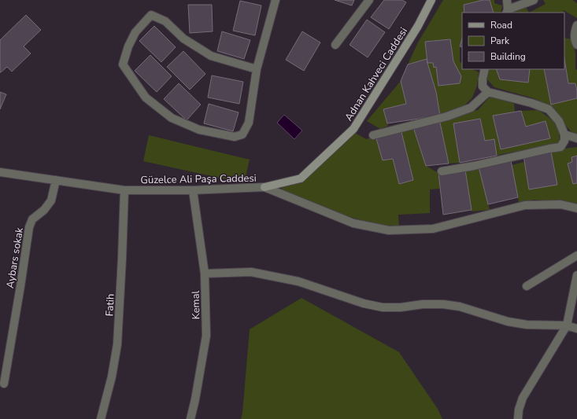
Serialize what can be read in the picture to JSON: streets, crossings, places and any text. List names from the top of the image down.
{
  "streets": {
    "main road": ["Adnan Kahveci Caddesi"],
    "street": [
      "Güzelce Ali Paşa Caddesi",
      "Aybars sokak",
      "Fatih",
      "Kemal"
    ]
  },
  "crossings": [
    ["Adnan Kahveci Caddesi", "Güzelce Ali Paşa Caddesi"],
    ["Güzelce Ali Paşa Caddesi", "Aybars sokak"],
    ["Güzelce Ali Paşa Caddesi", "Fatih"],
    ["Güzelce Ali Paşa Caddesi", "Kemal"]
  ],
  "legend": ["Road", "Park", "Building"]
}
